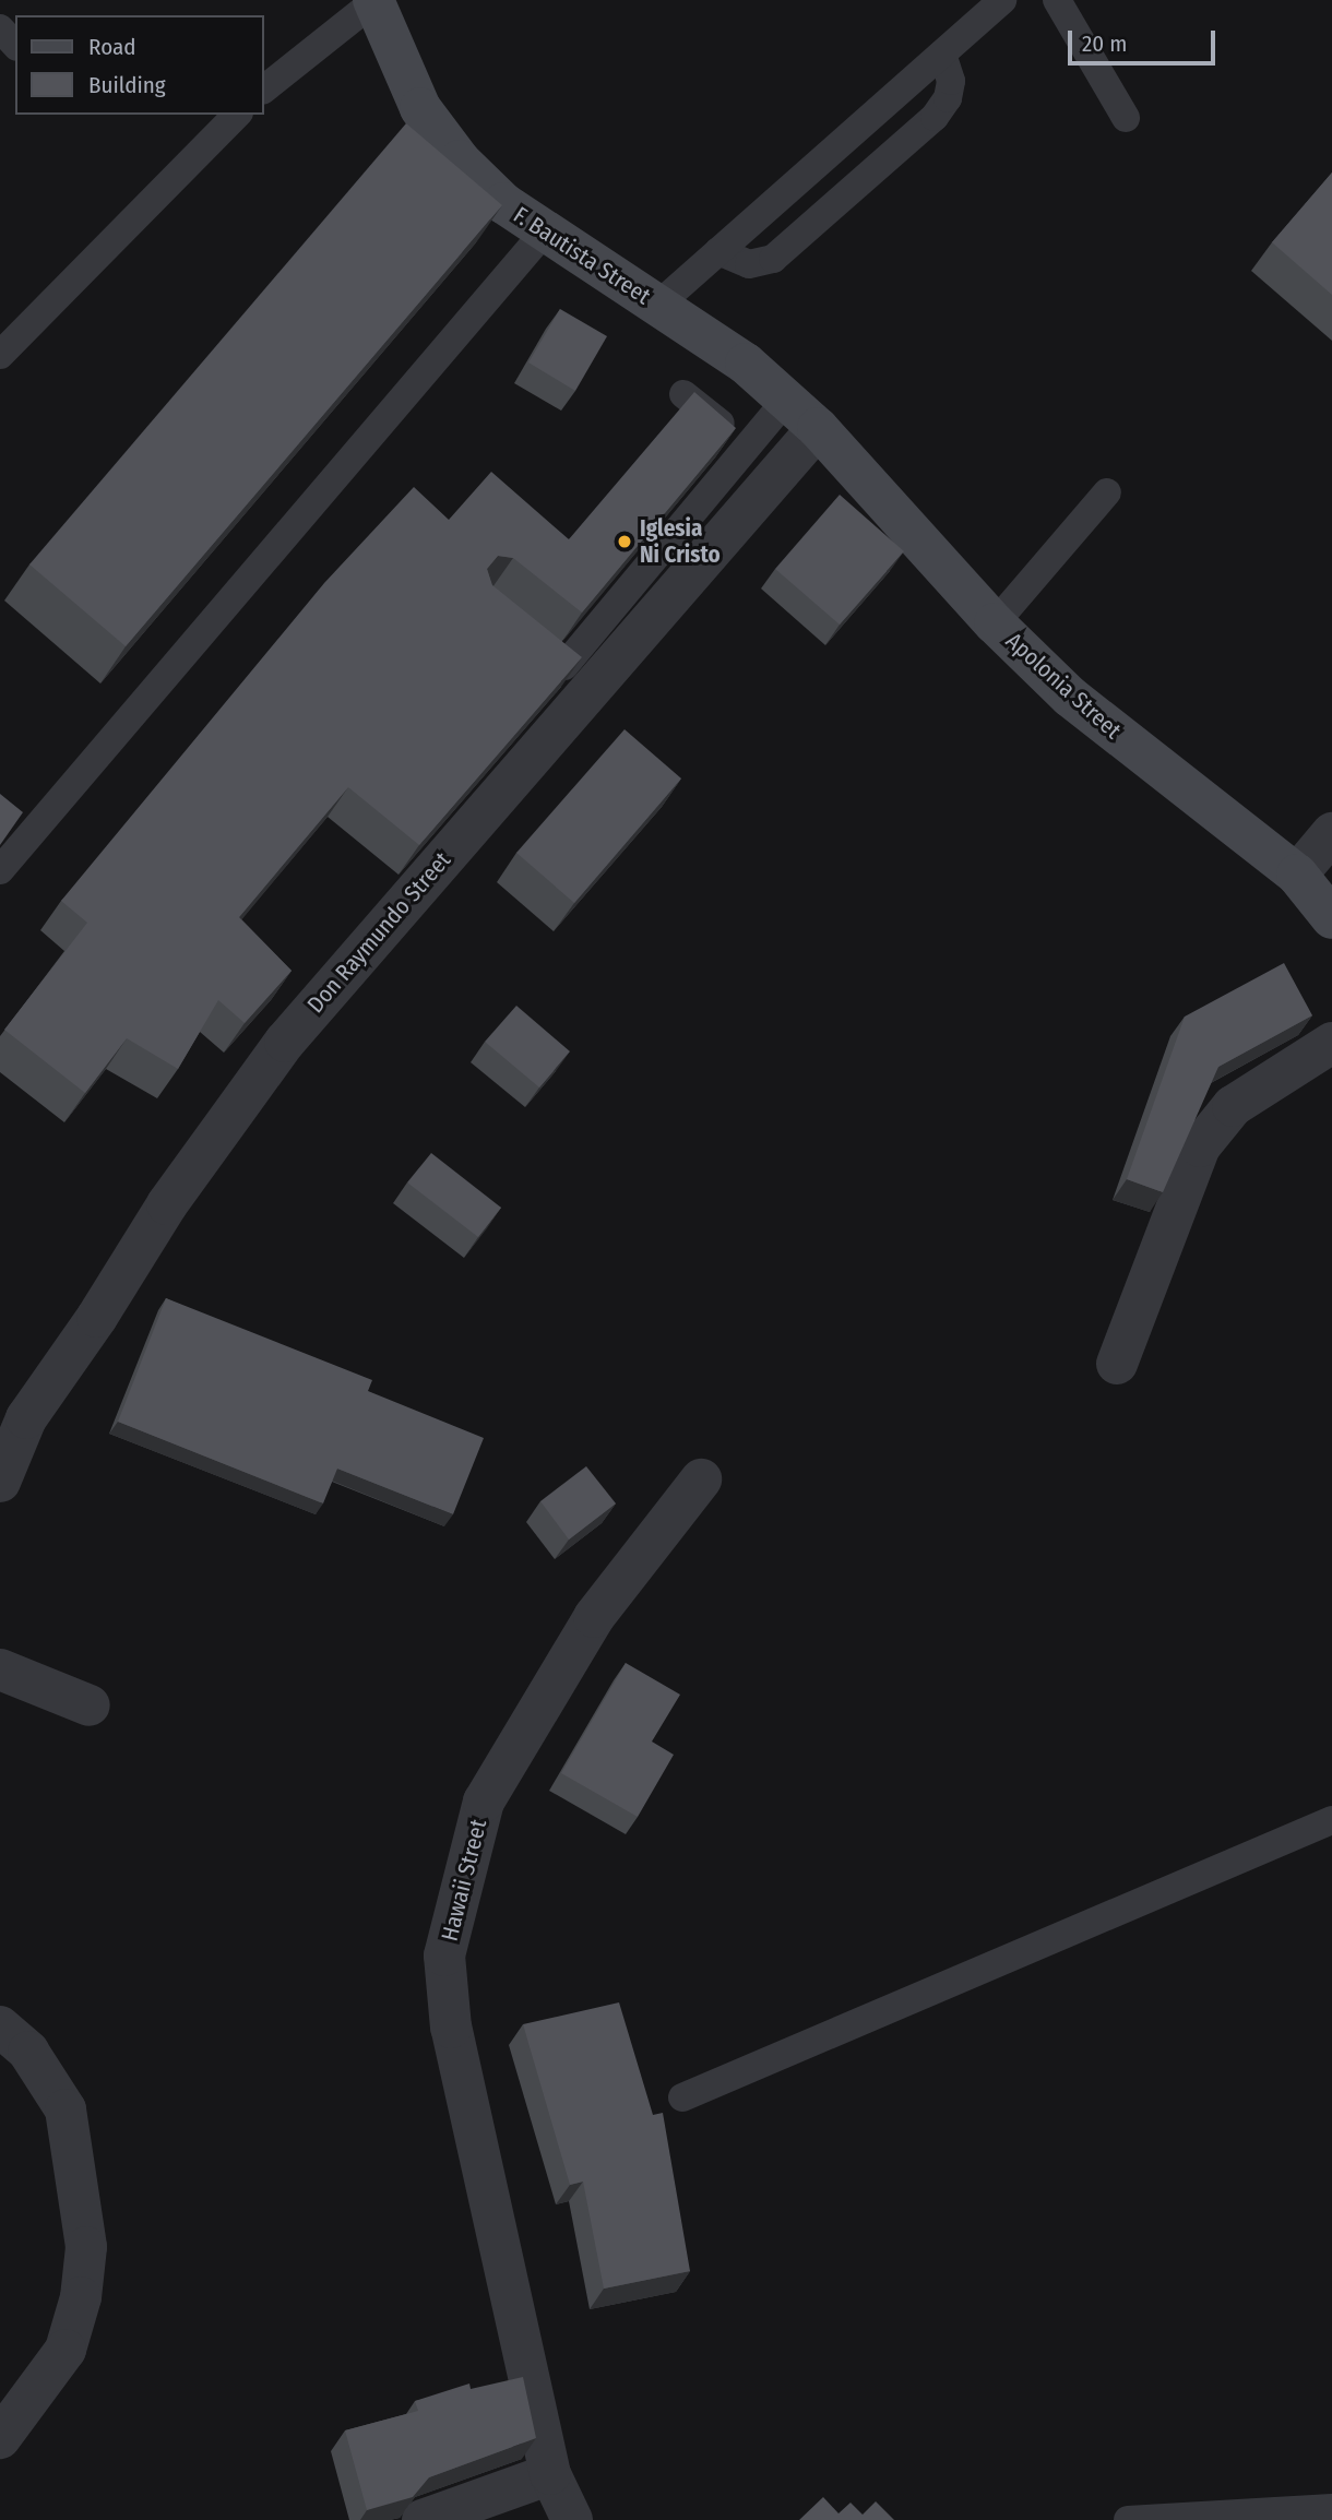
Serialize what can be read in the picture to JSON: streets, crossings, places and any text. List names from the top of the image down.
{
  "streets": {
    "main road": ["F. Bautista Street", "Apolonia Street"],
    "street": ["Don Raymundo Street", "Hawaii Street"]
  },
  "crossings": [
    ["F. Bautista Street", "Apolonia Street"],
    ["F. Bautista Street", "Don Raymundo Street"],
    ["Apolonia Street", "Don Raymundo Street"]
  ],
  "places": ["Iglesia Ni Cristo"],
  "legend": ["Road", "Building"],
  "scale_bar": "20 m"
}
